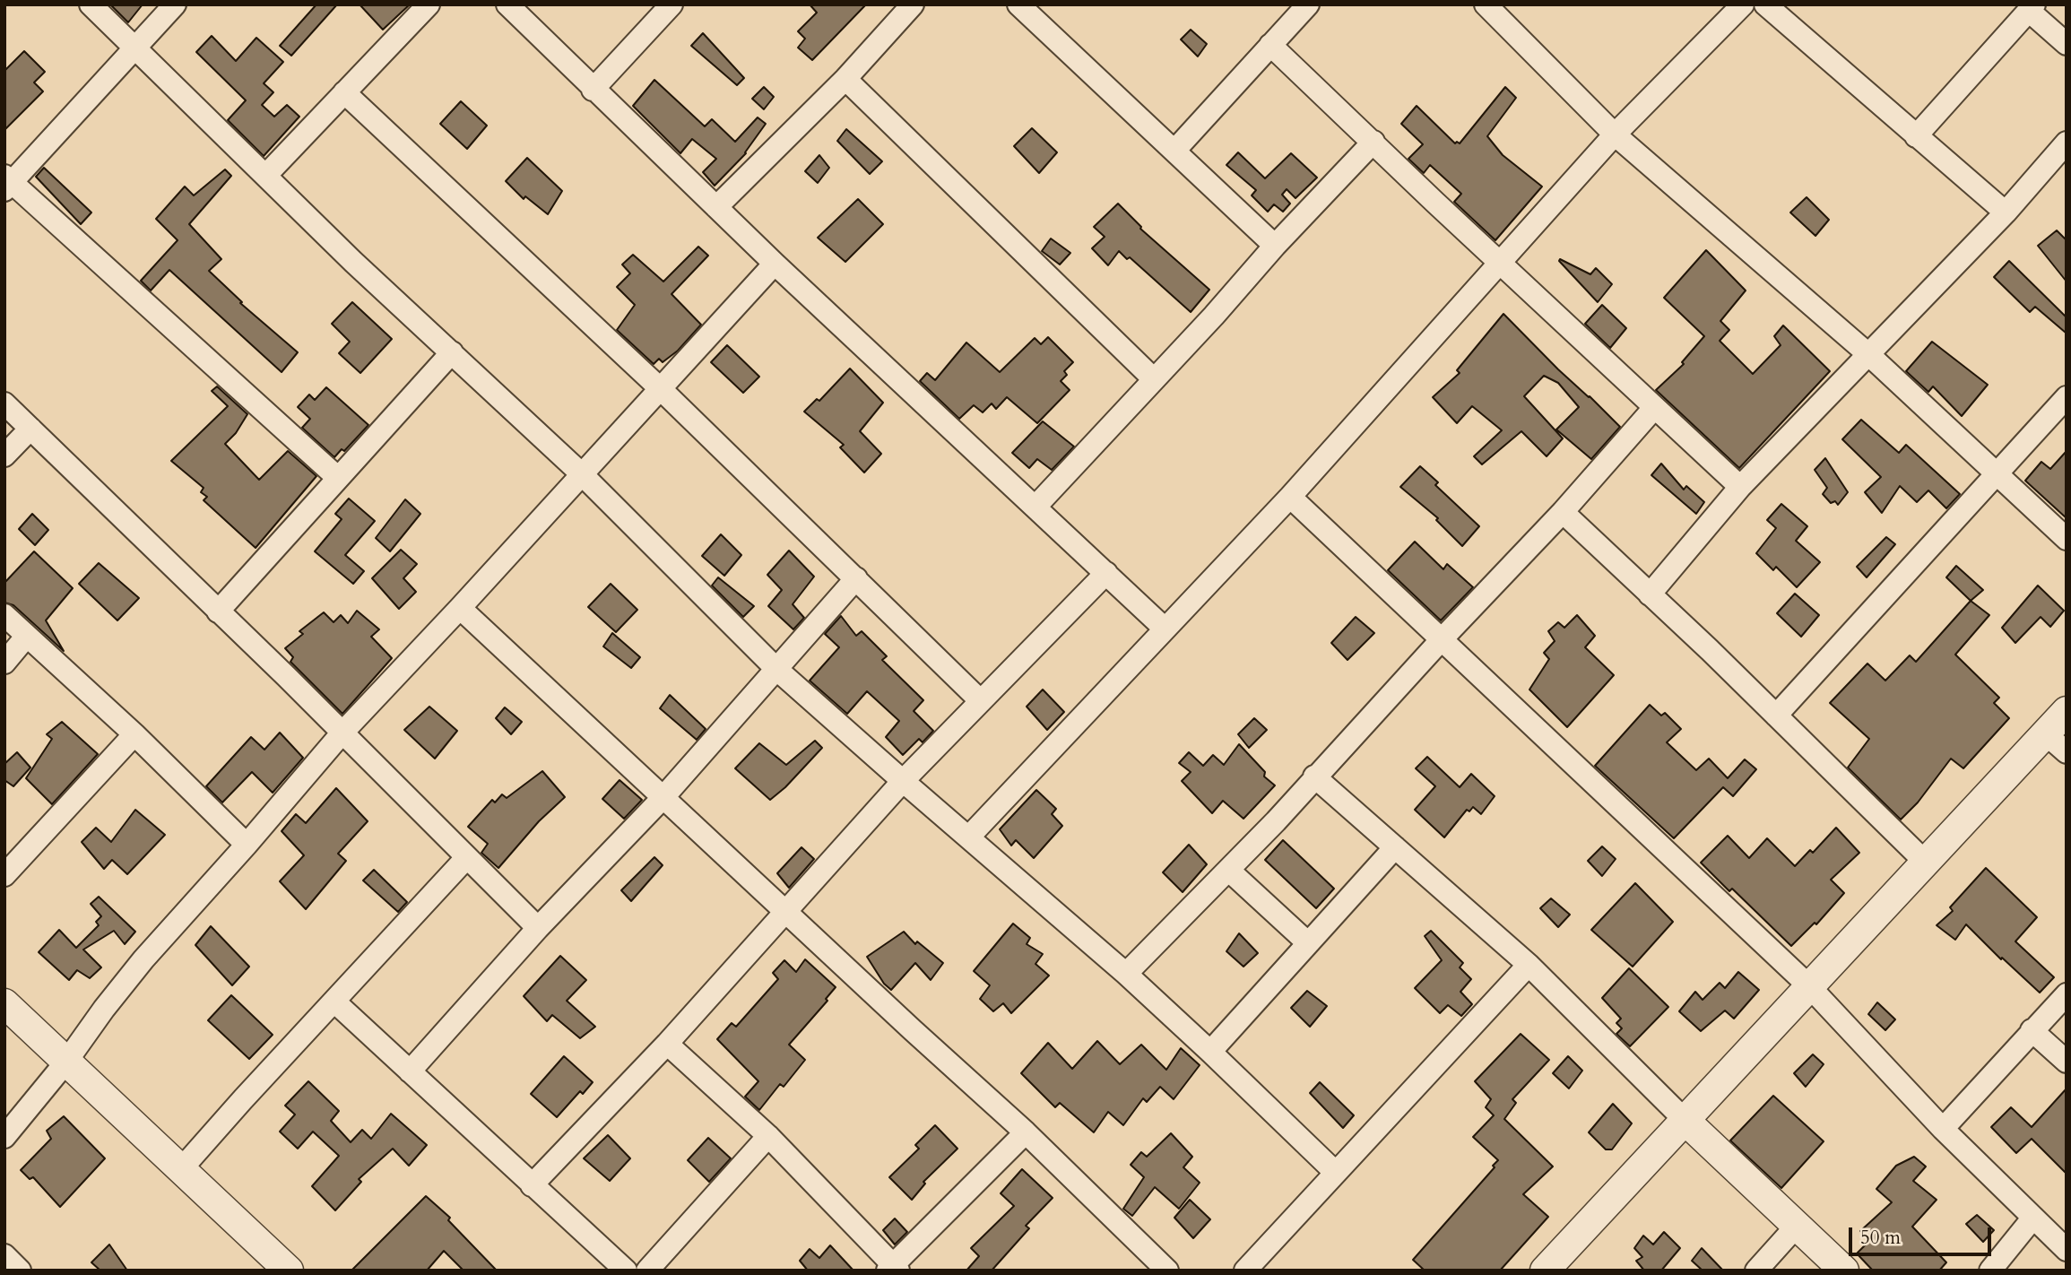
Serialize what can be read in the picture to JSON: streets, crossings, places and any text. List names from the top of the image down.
{
  "scale_bar": "50 m"
}
